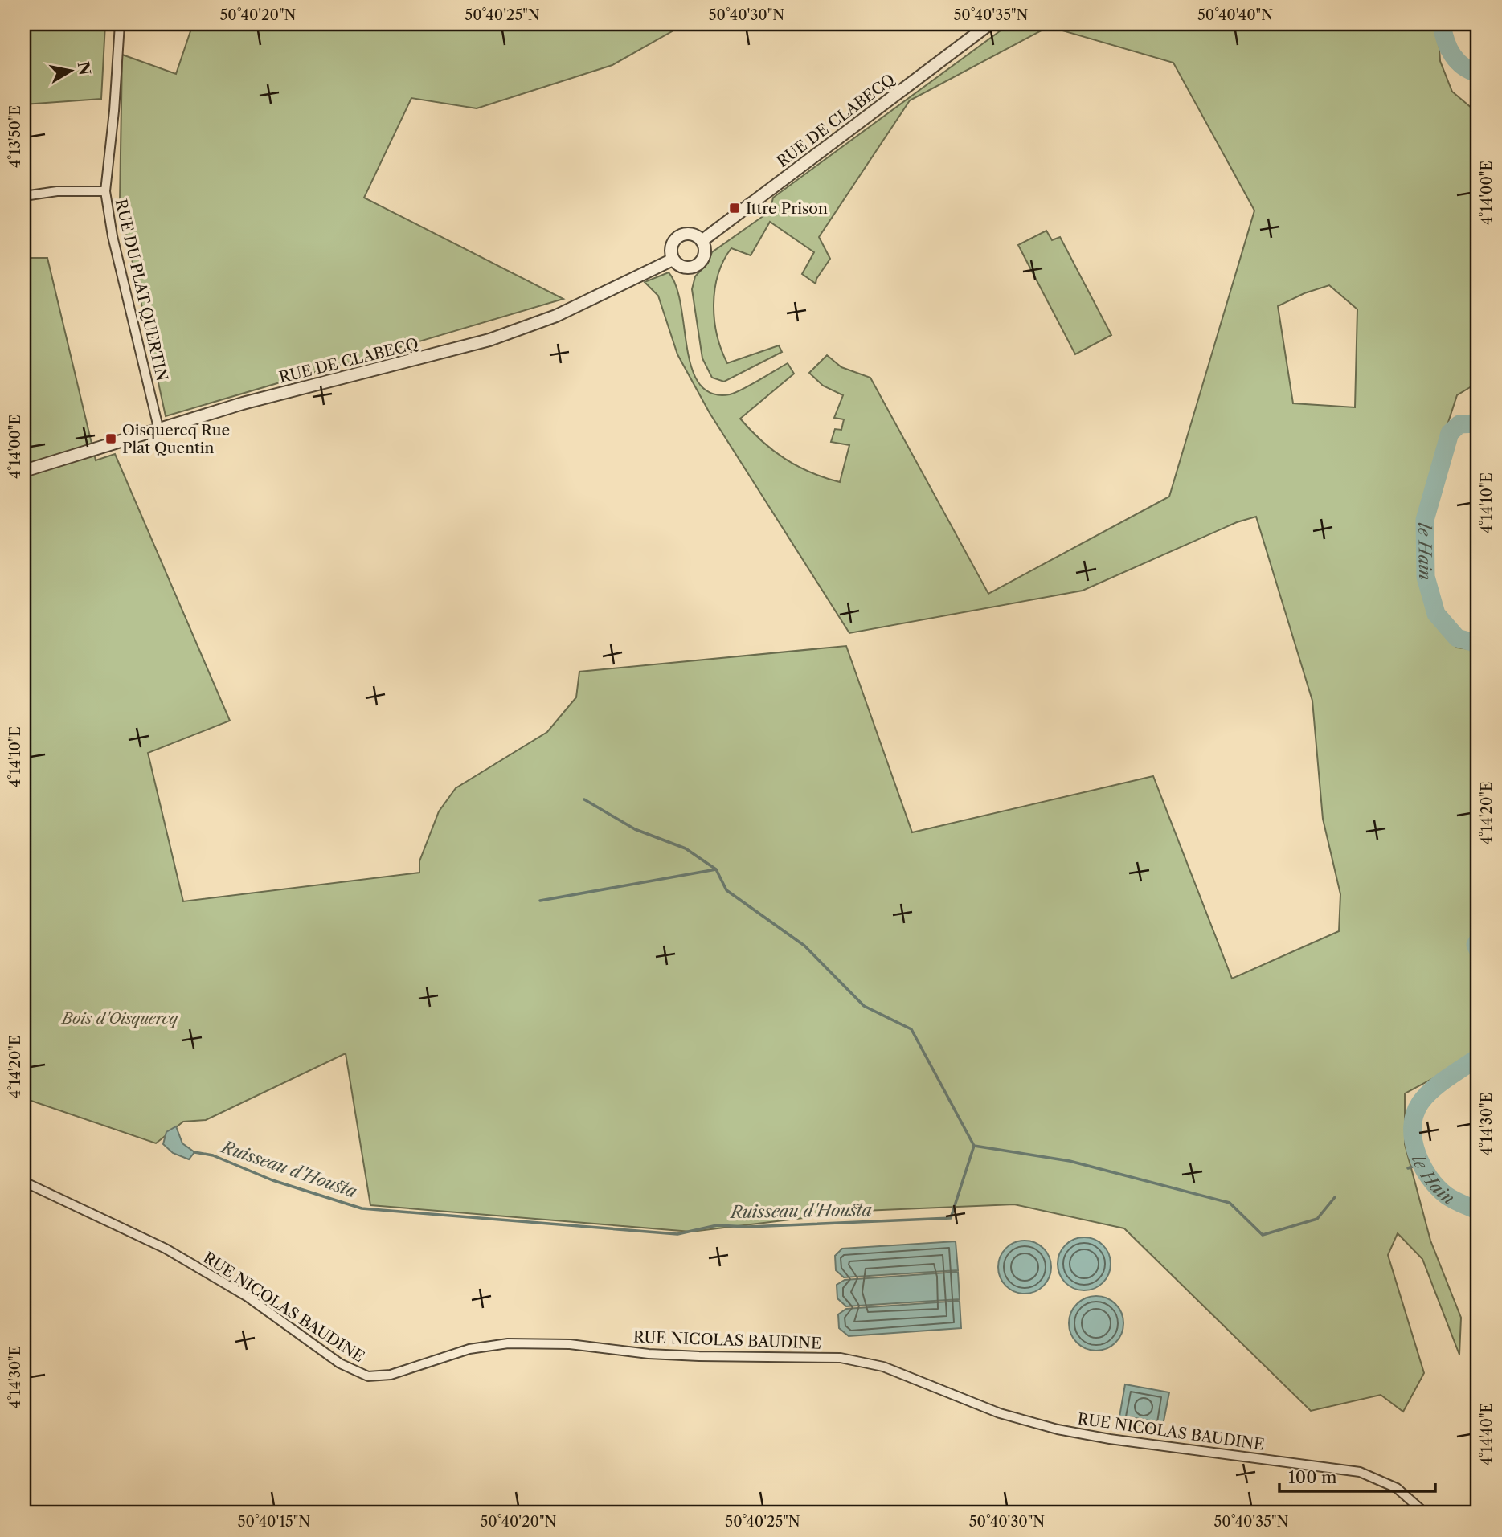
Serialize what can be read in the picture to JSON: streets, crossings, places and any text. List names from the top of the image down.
{
  "streets": {
    "street": ["RUE DE CLABECQ", "RUE DU PLAT QUERTIN", "RUE NICOLAS BAUDINE"]
  },
  "crossings": [
    ["RUE DE CLABECQ", "RUE DU PLAT QUERTIN"]
  ],
  "water": ["le Hain", "Ruisseau d'Housta"],
  "parks": ["Bois d'Oisquercq"],
  "places": {
    "transit": ["Ittre Prison", "Oisquercq Rue Plat Quentin"]
  },
  "scale_bar": "100 m",
  "north": "right",
  "coordinates": [
    "50°40'20\"N",
    "50°40'25\"N",
    "50°40'30\"N",
    "50°40'35\"N",
    "50°40'40\"N",
    "4°13'50\"E",
    "4°14'00\"E",
    "4°14'10\"E",
    "4°14'20\"E",
    "4°14'30\"E",
    "4°14'40\"E",
    "50°40'15\"N"
  ]
}
